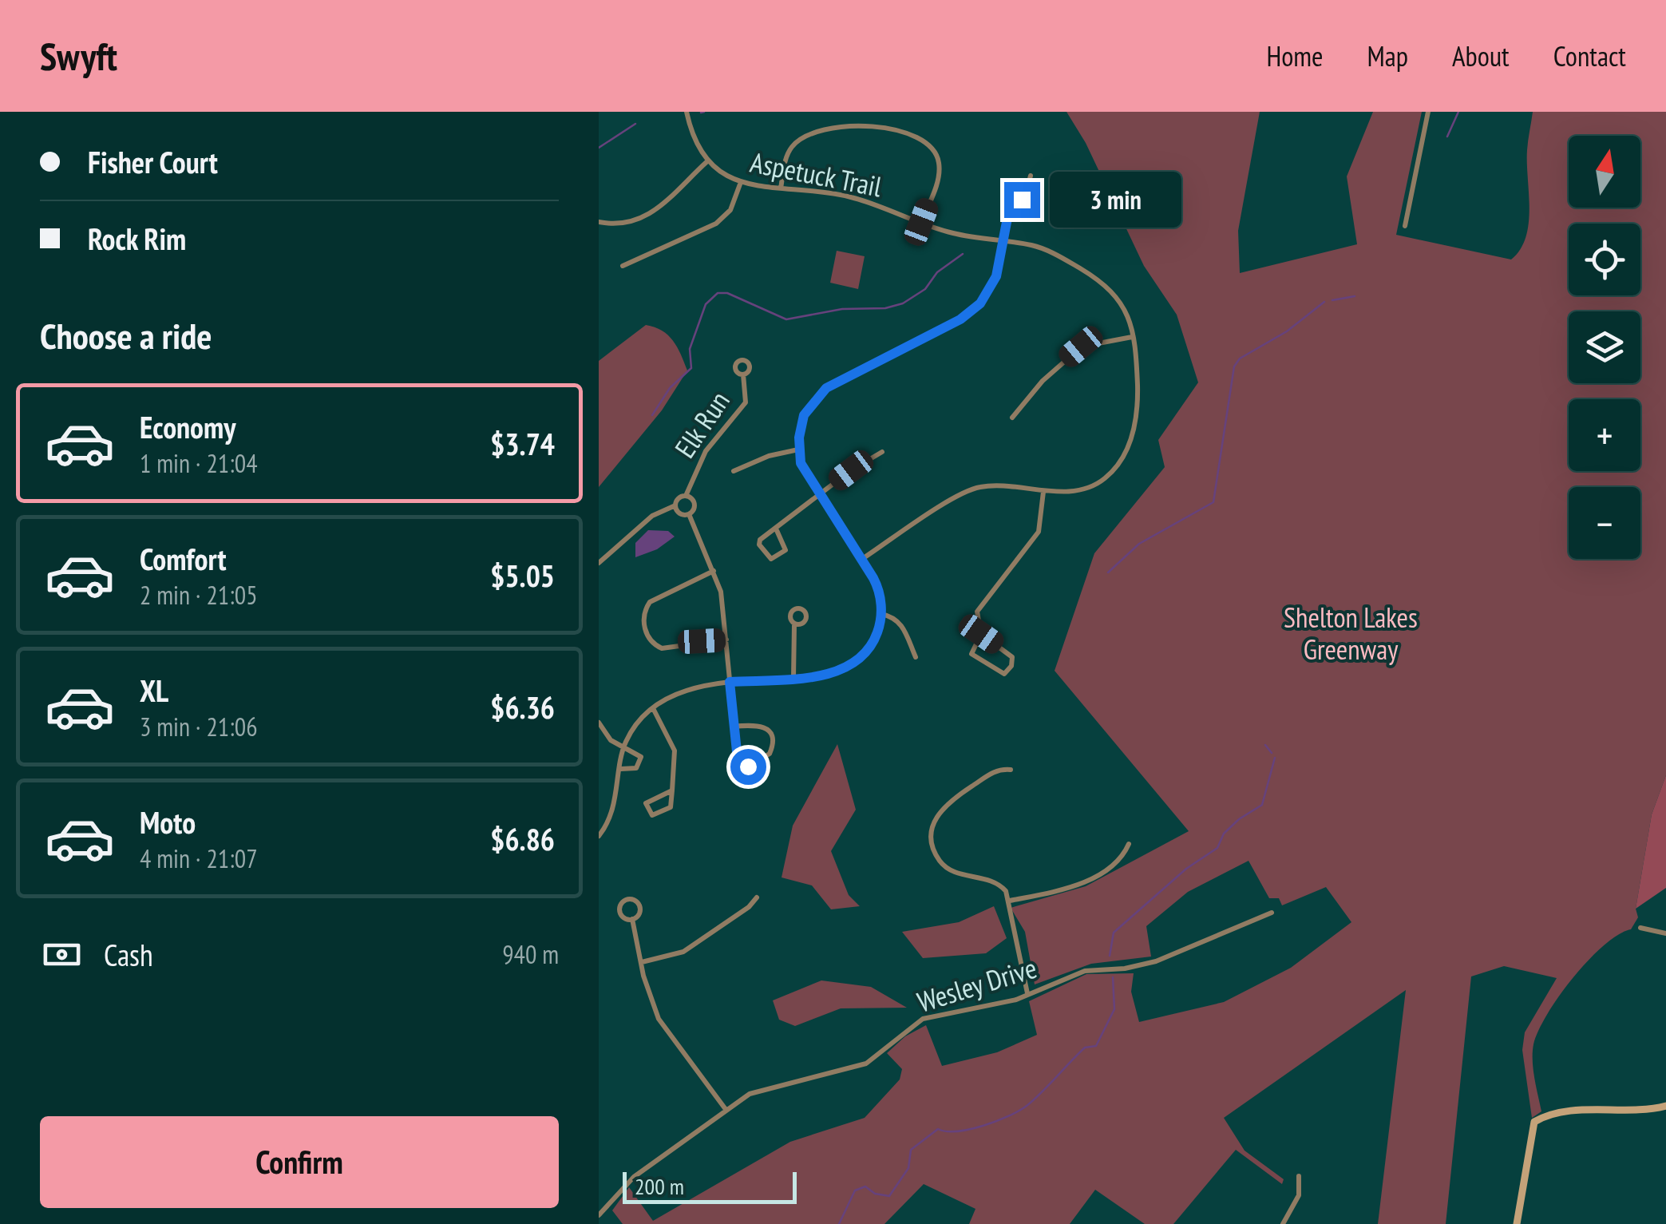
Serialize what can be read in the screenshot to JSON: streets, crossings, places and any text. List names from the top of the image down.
{
  "streets": {
    "street": ["Aspetuck Trail", "Elk Run", "Wesley Drive"]
  },
  "parks": ["Shelton Lakes Greenway"],
  "scale_bar": "200 m",
  "north": "top",
  "page": {
    "header": "Swyft",
    "nav": [
      "Home",
      "Map",
      "About",
      "Contact"
    ],
    "banner": ["Fisher Court", "Rock Rim"],
    "map_buttons": ["+", "−"],
    "bubble": "3 min",
    "heading": "Choose a ride",
    "list": [
      {
        "name": "Economy",
        "note": "1 min · 21:04",
        "value": "$3.74"
      },
      {
        "name": "Comfort",
        "note": "2 min · 21:05",
        "value": "$5.05"
      },
      {
        "name": "XL",
        "note": "3 min · 21:06",
        "value": "$6.36"
      },
      {
        "name": "Moto",
        "note": "4 min · 21:07",
        "value": "$6.86"
      }
    ],
    "pay": ["Cash", "940 m"],
    "buttons": "Confirm",
    "scale": "200 m"
  }
}
